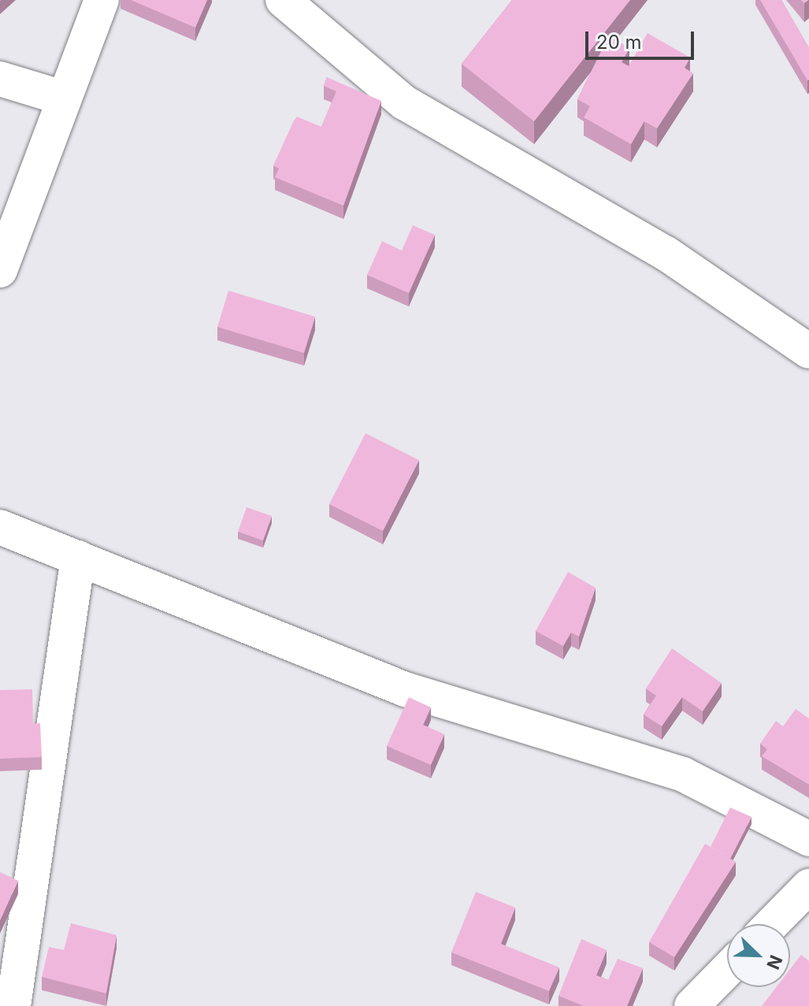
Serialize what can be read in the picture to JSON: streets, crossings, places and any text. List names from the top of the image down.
{
  "scale_bar": "20 m",
  "north": "bottom right"
}
